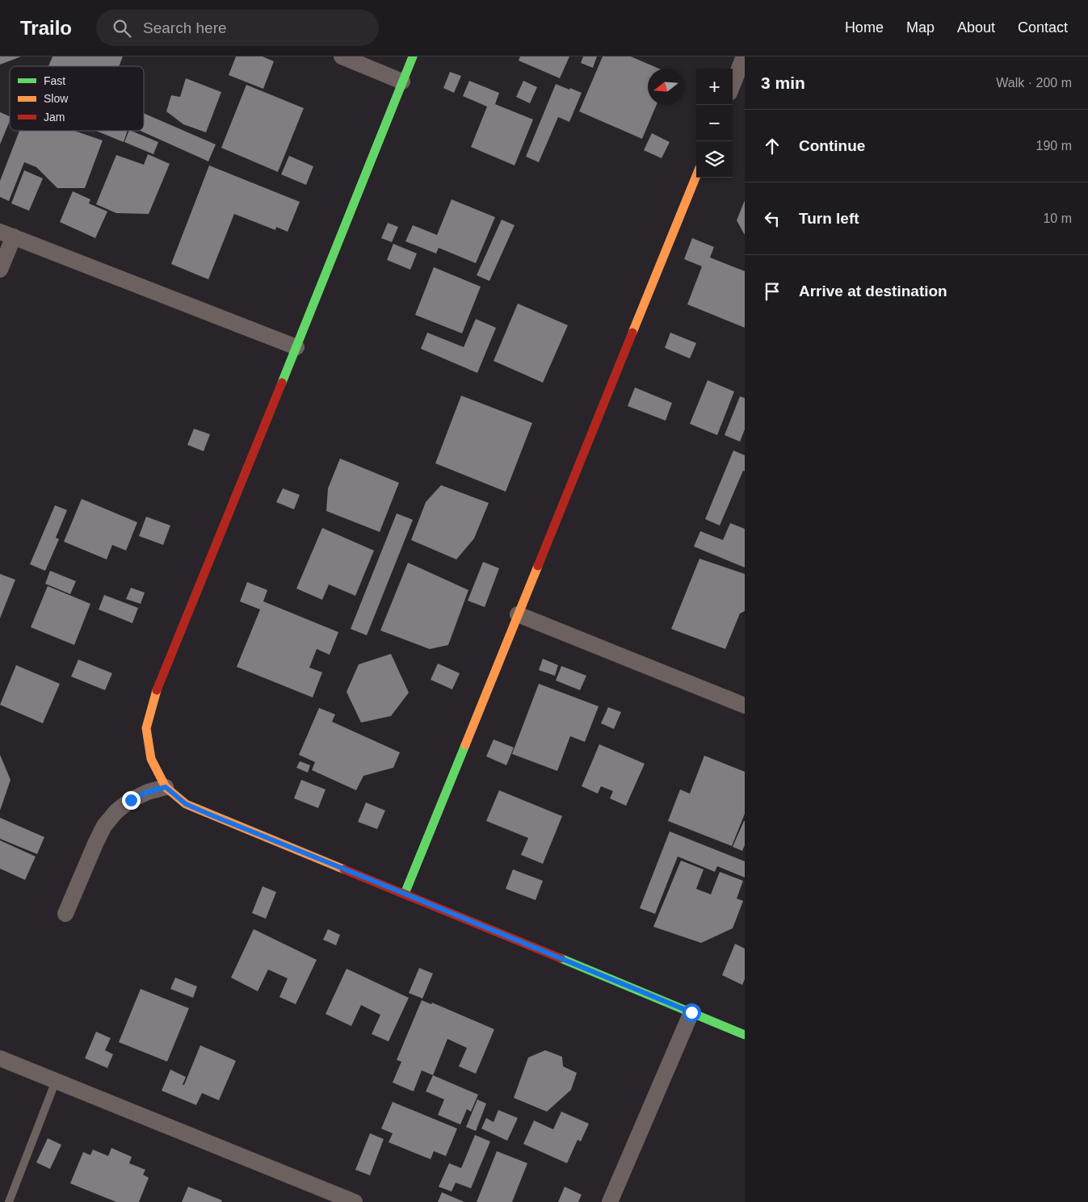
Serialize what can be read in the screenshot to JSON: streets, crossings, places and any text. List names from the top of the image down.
{
  "legend": ["Fast", "Slow", "Jam"],
  "north": "left",
  "page": {
    "header": "Trailo",
    "search": "Search here",
    "nav": [
      "Home",
      "Map",
      "About",
      "Contact"
    ],
    "heading": ["3 min", "Walk · 200 m"],
    "map_buttons": ["+", "−"],
    "list": [
      ["Continue", "190 m"],
      ["Turn left", "10 m"],
      "Arrive at destination"
    ]
  }
}
